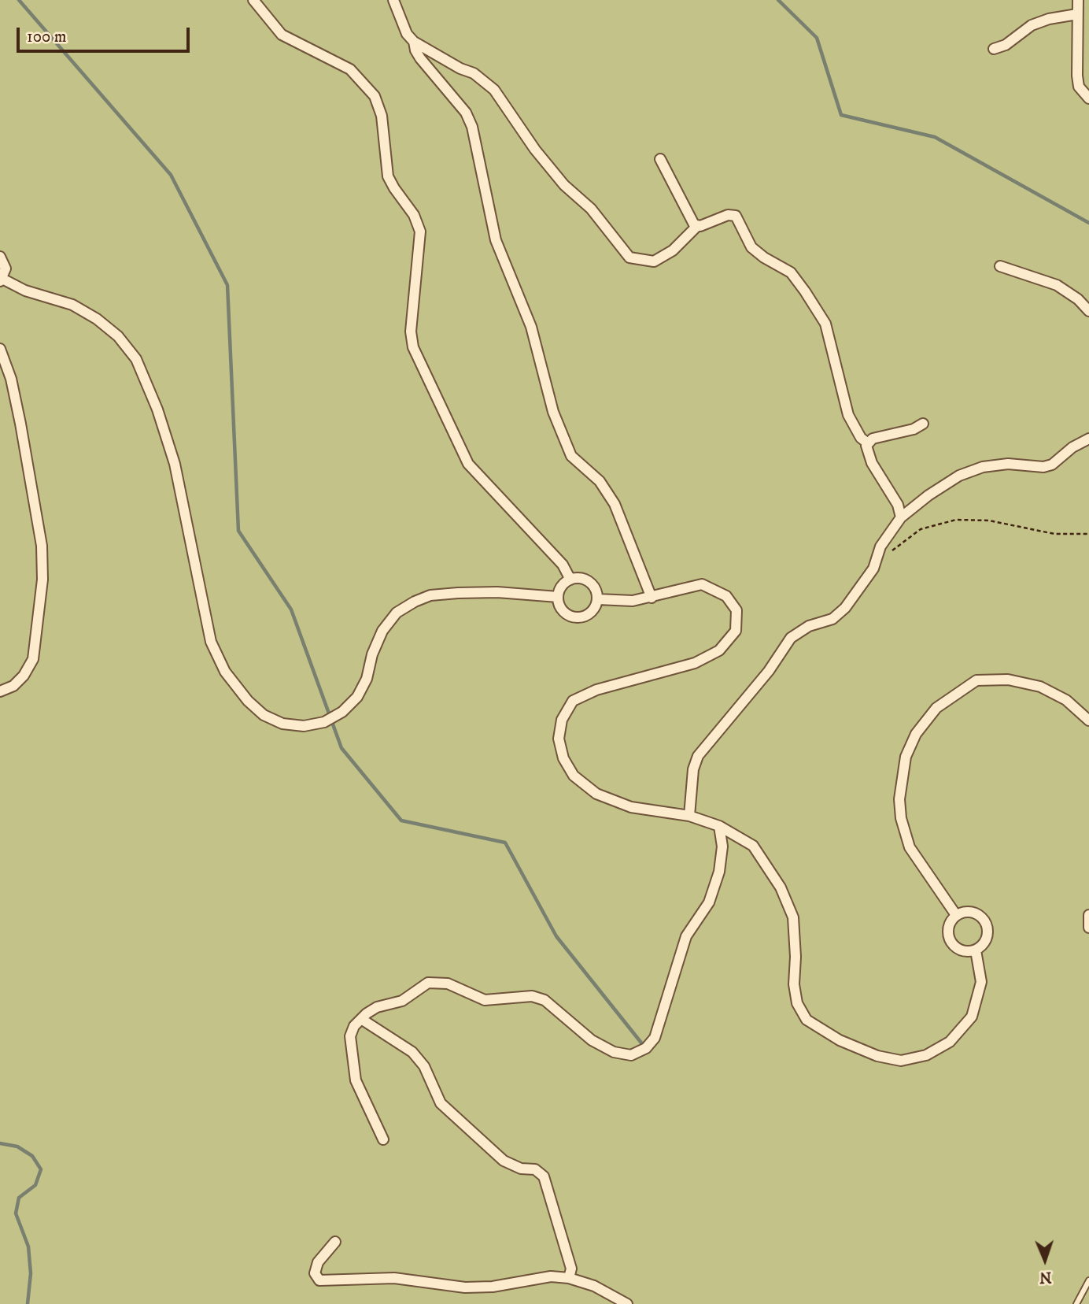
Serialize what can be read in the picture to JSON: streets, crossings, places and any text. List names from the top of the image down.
{
  "scale_bar": "100 m",
  "north": "bottom"
}
